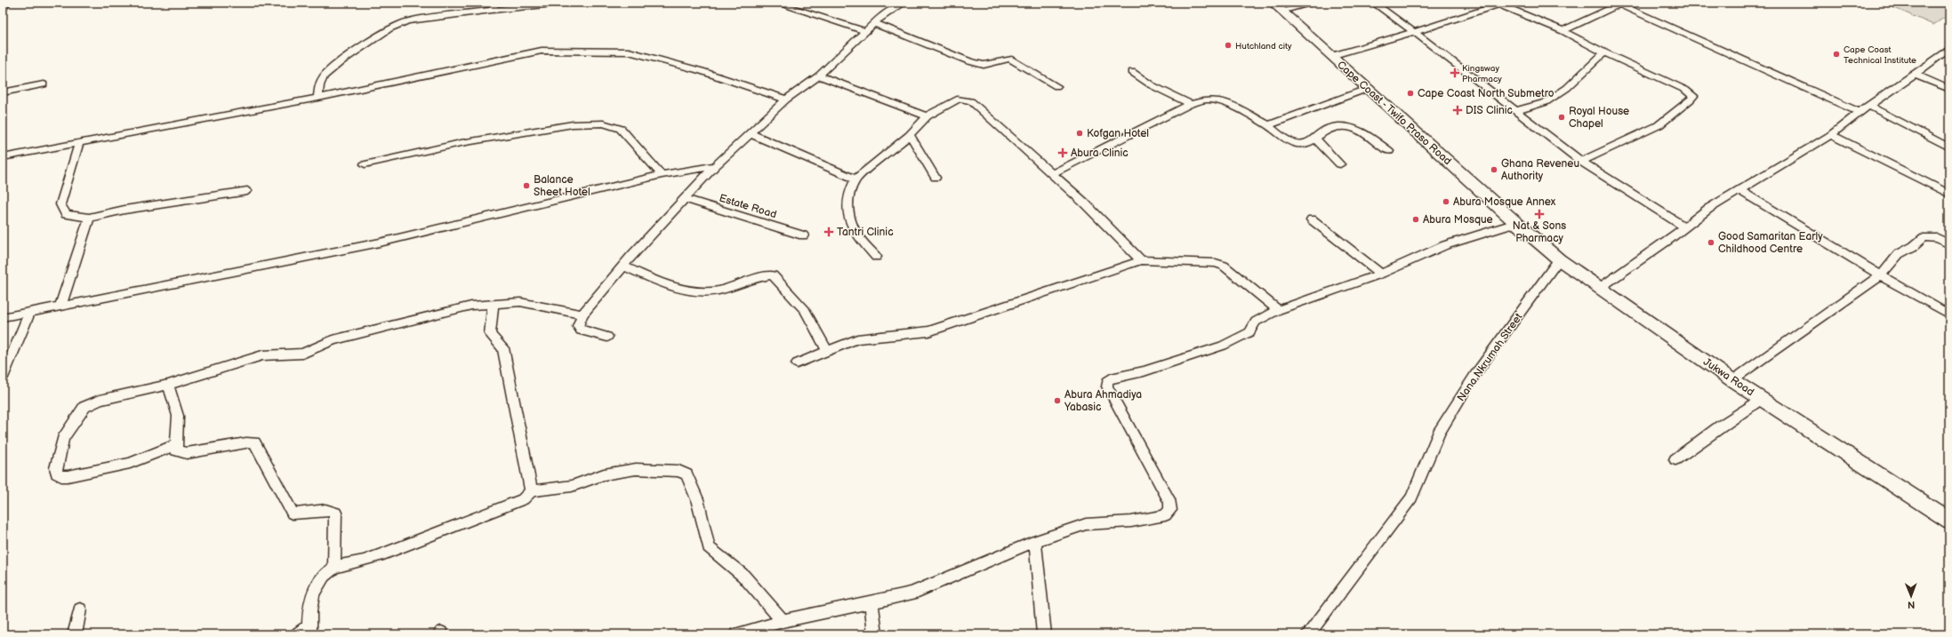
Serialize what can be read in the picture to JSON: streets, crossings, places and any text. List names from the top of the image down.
{
  "streets": {
    "main road": ["Cape Coast - Twifo Praso Road", "Jukwa Road"],
    "street": ["Estate Road", "Nana Nkrumah Street"]
  },
  "crossings": [
    ["Cape Coast - Twifo Praso Road", "Jukwa Road"],
    ["Nana Nkrumah Street", "Jukwa Road"]
  ],
  "places": {
    "other": [
      "Hutchland city",
      "Cape Coast Technical Institute",
      "Cape Coast North Submetro",
      "Royal House Chapel",
      "Kofgan Hotel",
      "Ghana Reveneu Authority",
      "Balance Sheet Hotel",
      "Abura Mosque Annex",
      "Abura Mosque",
      "Good Samaritan Early Childhood Centre",
      "Abura Ahmadiya Yabasic"
    ],
    "health": [
      "Kingsway Pharmacy",
      "DIS Clinic",
      "Abura Clinic",
      "Nat & Sons Pharmacy",
      "Tantri Clinic"
    ]
  },
  "north": "bottom"
}
